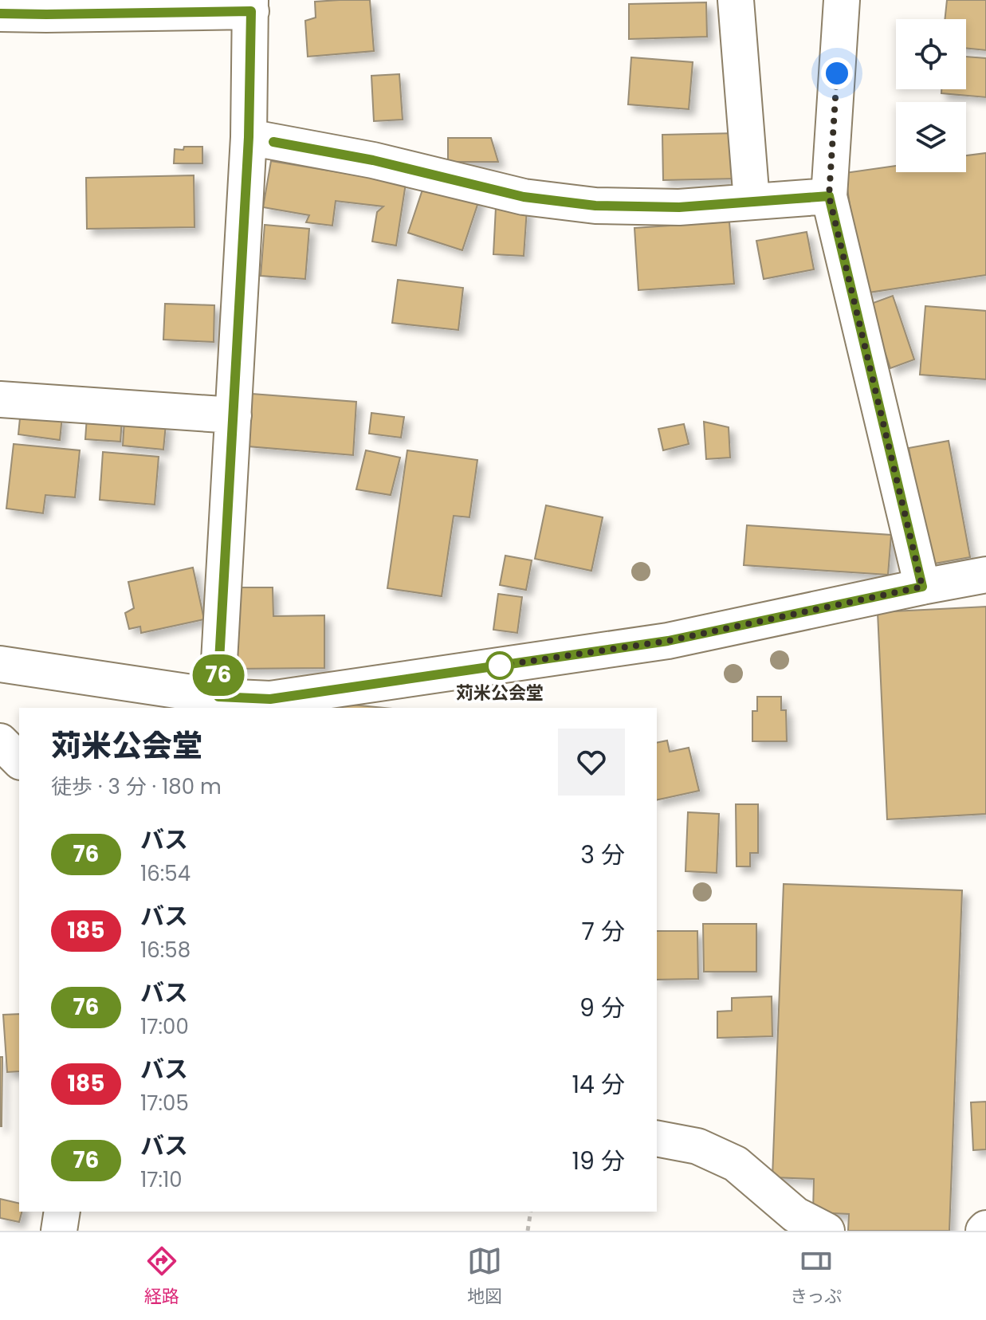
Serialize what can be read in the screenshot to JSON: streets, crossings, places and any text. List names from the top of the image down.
{
  "places": ["苅米公会堂"],
  "lines": ["bus line 76"],
  "page": {
    "on_map": "76",
    "heading": ["苅米公会堂", "徒歩 · 3 分 · 180 m"],
    "list": [
      {
        "mark": "76",
        "name": "バス",
        "note": "16:54",
        "value": "3 分"
      },
      {
        "mark": "185",
        "name": "バス",
        "note": "16:58",
        "value": "7 分"
      },
      {
        "mark": "76",
        "name": "バス",
        "note": "17:00",
        "value": "9 分"
      },
      {
        "mark": "185",
        "name": "バス",
        "note": "17:05",
        "value": "14 分"
      },
      {
        "mark": "76",
        "name": "バス",
        "note": "17:10",
        "value": "19 分"
      }
    ],
    "tabs": ["経路", "地図", "きっぷ"]
  }
}
